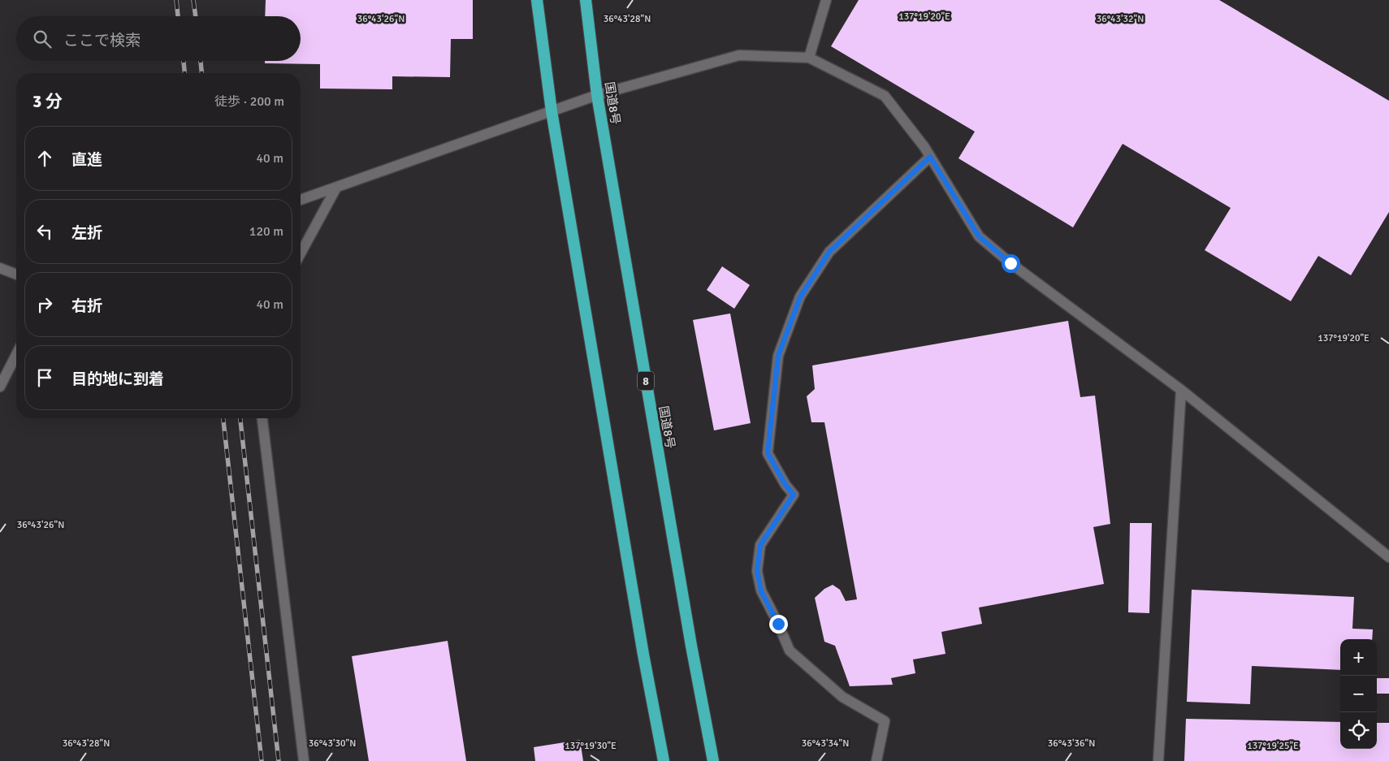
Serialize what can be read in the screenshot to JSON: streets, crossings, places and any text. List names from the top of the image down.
{
  "streets": {
    "highway": ["国道8号", "8"]
  },
  "page": {
    "search": "ここで検索",
    "heading": ["3 分", "徒歩 · 200 m"],
    "list": [
      ["直進", "40 m"],
      ["左折", "120 m"],
      ["右折", "40 m"],
      "目的地に到着"
    ],
    "map_buttons": ["+", "−"]
  },
  "coordinates": [
    "137°19'20\"E",
    "36°43'26\"N",
    "36°43'28\"N",
    "36°43'32\"N",
    "36°43'30\"N",
    "36°43'34\"N",
    "36°43'36\"N",
    "137°19'30\"E",
    "137°19'25\"E"
  ]
}
